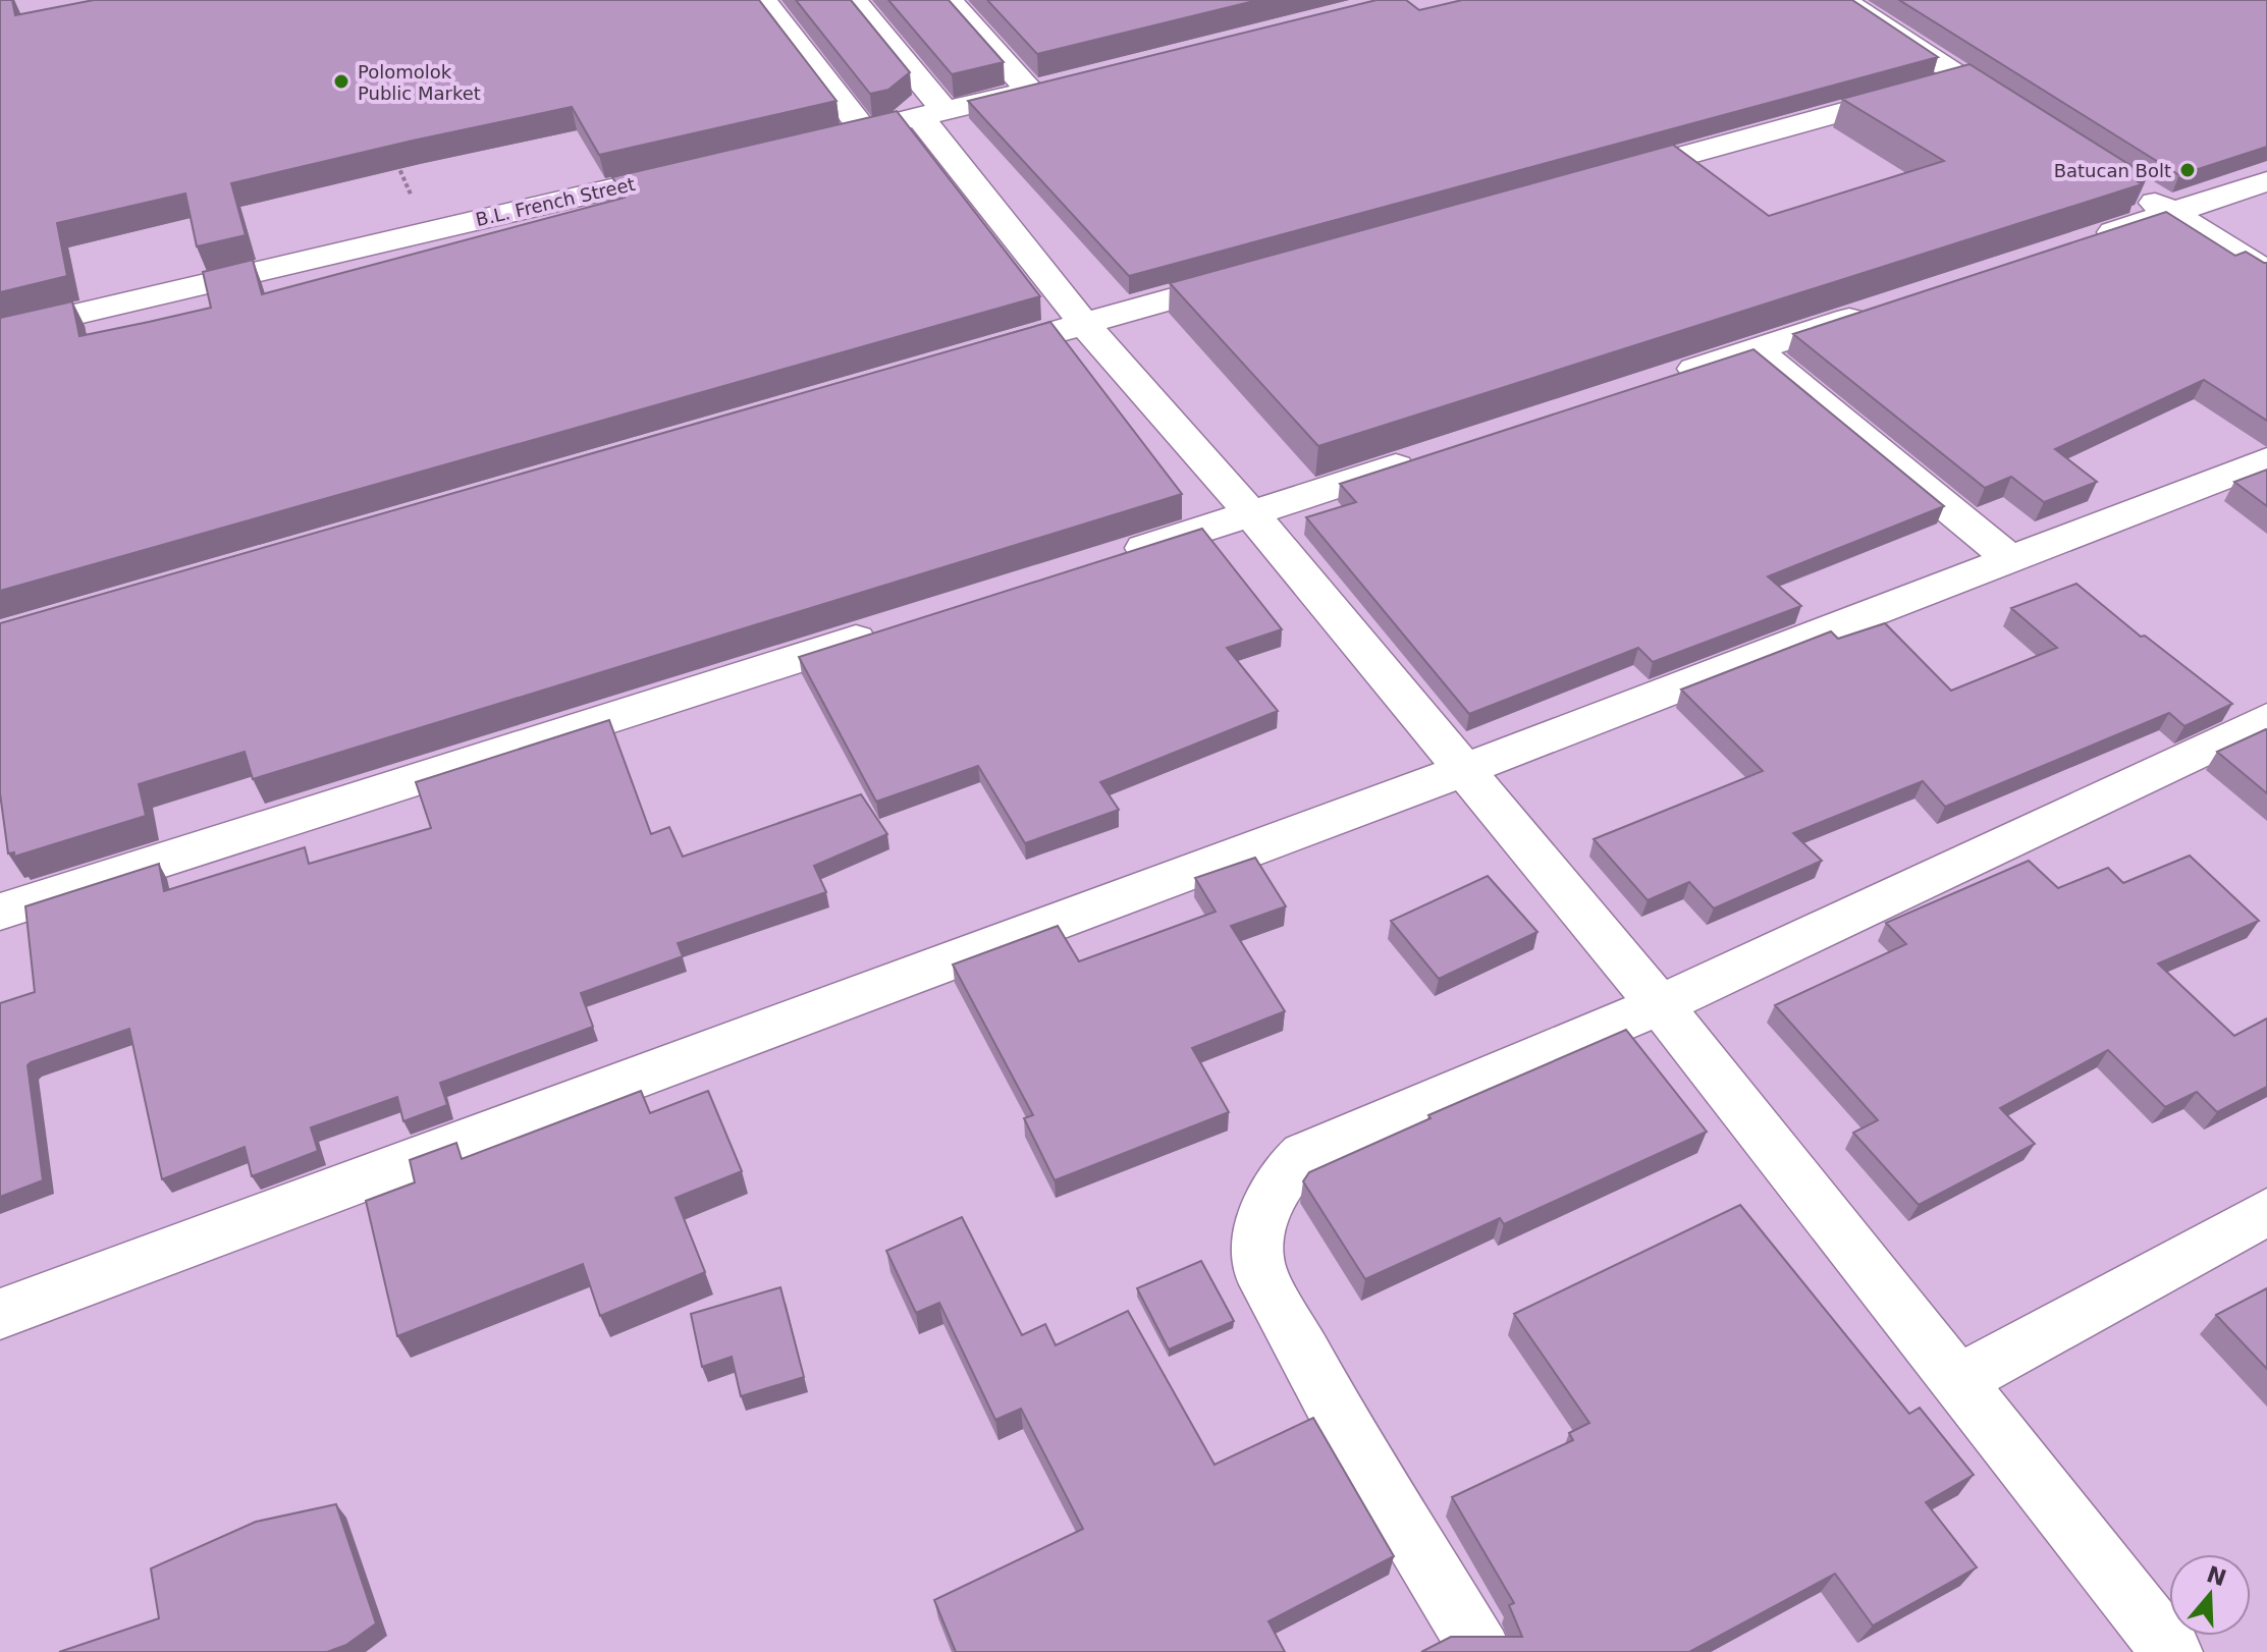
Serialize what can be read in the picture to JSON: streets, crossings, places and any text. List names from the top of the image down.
{
  "streets": {
    "street": ["B.L. French Street"]
  },
  "places": ["Polomolok Public Market", "Batucan Bolt"],
  "north": "top"
}
